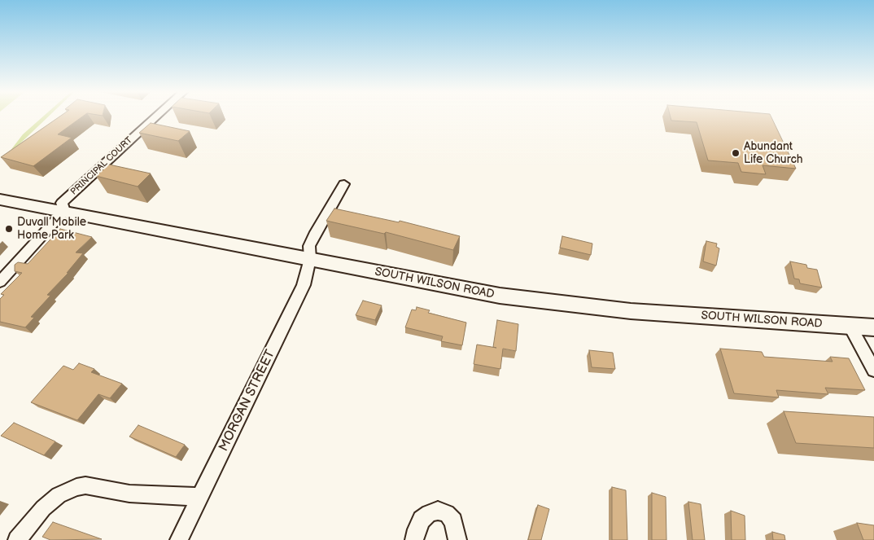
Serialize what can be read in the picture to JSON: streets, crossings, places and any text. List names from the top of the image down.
{
  "streets": {
    "main road": ["SOUTH WILSON ROAD"],
    "street": ["PRINCIPAL COURT", "MORGAN STREET"]
  },
  "crossings": [
    ["PRINCIPAL COURT", "SOUTH WILSON ROAD"],
    ["SOUTH WILSON ROAD", "MORGAN STREET"]
  ],
  "places": ["Abundant Life Church", "Duvall Mobile Home Park"]
}
